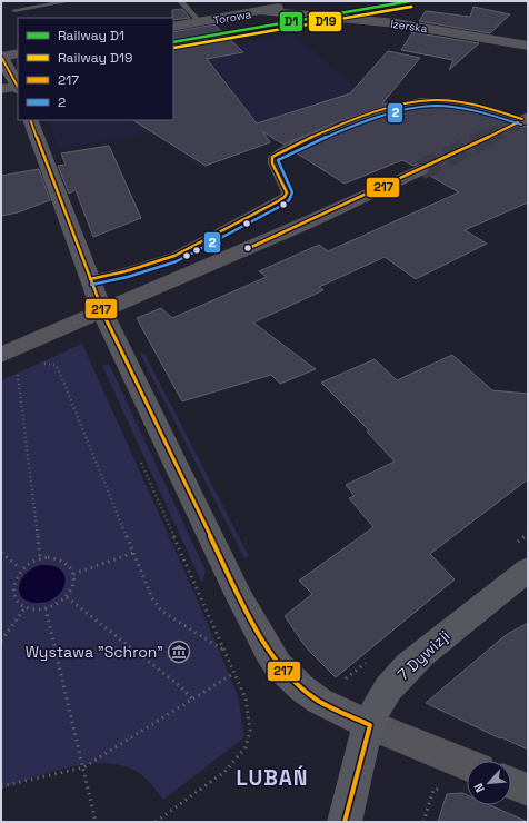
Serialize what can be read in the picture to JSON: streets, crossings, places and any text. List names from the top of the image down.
{
  "streets": {
    "street": ["Torowa", "Izerska", "7 Dywizji"]
  },
  "crossings": [
    ["Torowa", "Izerska"]
  ],
  "districts": ["LUBAŃ"],
  "places": {
    "museum": ["Wystawa \"Schron\""]
  },
  "lines": [
    "rail line D1",
    "rail line D19",
    "transit line 217",
    "transit line 2"
  ],
  "legend": [
    "Railway D1",
    "Railway D19",
    "217",
    "2"
  ],
  "north": "bottom left"
}
